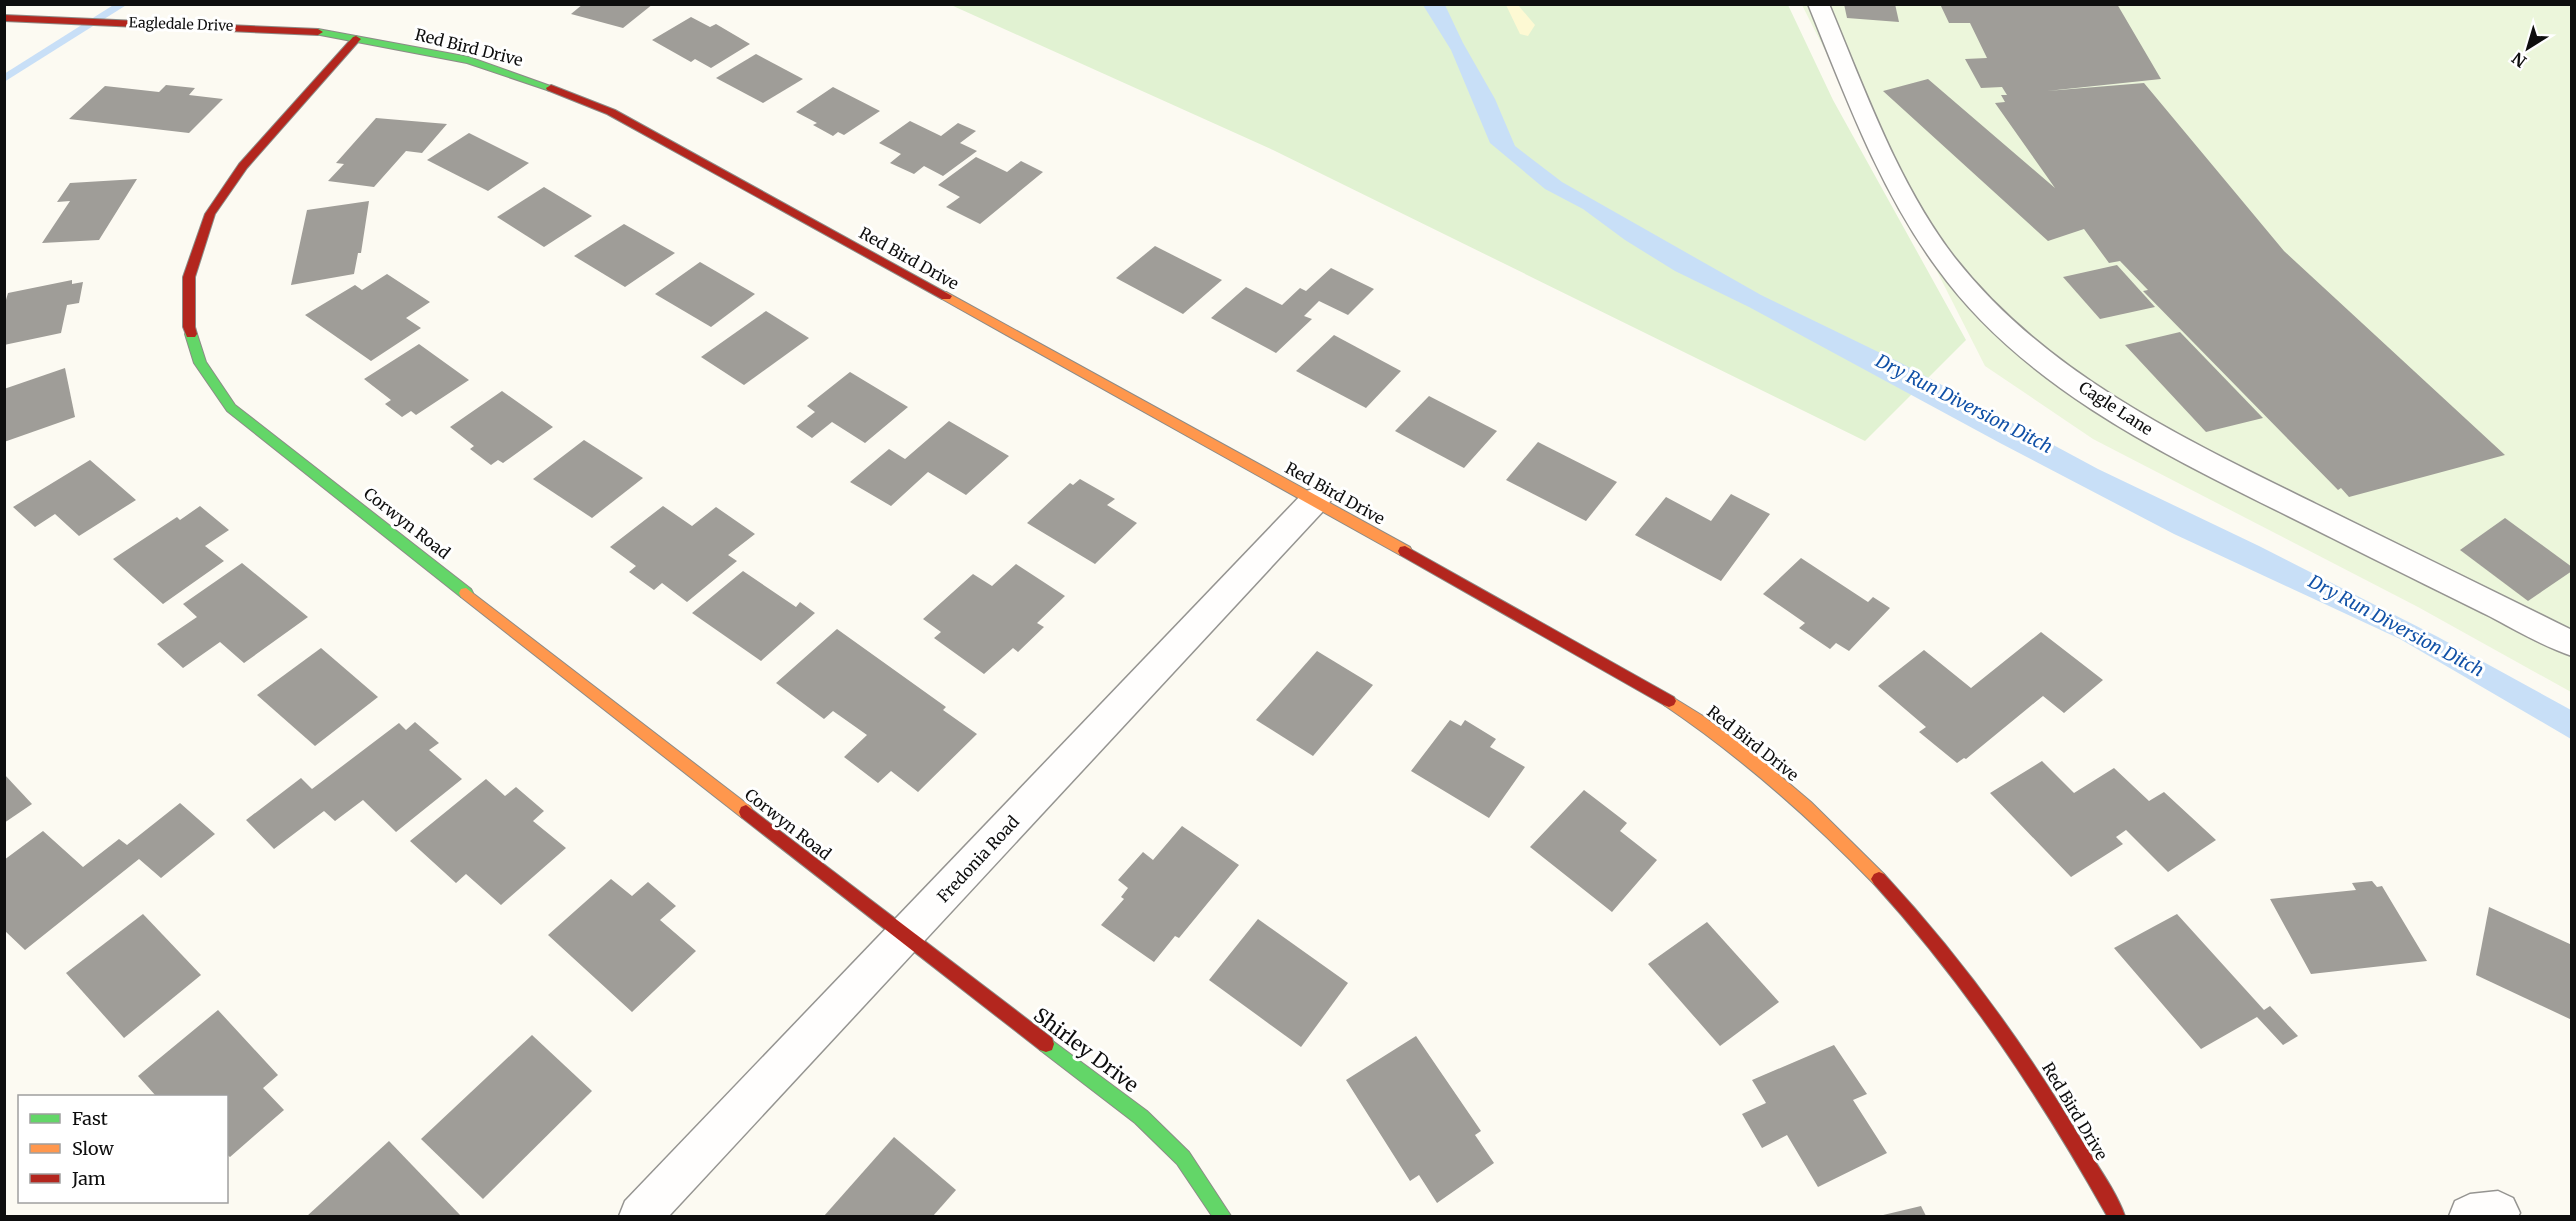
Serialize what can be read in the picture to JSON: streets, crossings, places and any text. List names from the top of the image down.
{
  "streets": {
    "street": [
      "Eagledale Drive",
      "Red Bird Drive",
      "Corwyn Road",
      "Fredonia Road",
      "Shirley Drive"
    ],
    "lane": ["Cagle Lane"]
  },
  "crossings": [
    ["Eagledale Drive", "Red Bird Drive"],
    ["Eagledale Drive", "Corwyn Road"],
    ["Red Bird Drive", "Corwyn Road"],
    ["Red Bird Drive", "Fredonia Road"],
    ["Corwyn Road", "Fredonia Road"],
    ["Corwyn Road", "Shirley Drive"],
    ["Fredonia Road", "Shirley Drive"]
  ],
  "water": ["Dry Run Diversion Ditch"],
  "legend": ["Fast", "Slow", "Jam"],
  "north": "bottom left"
}
